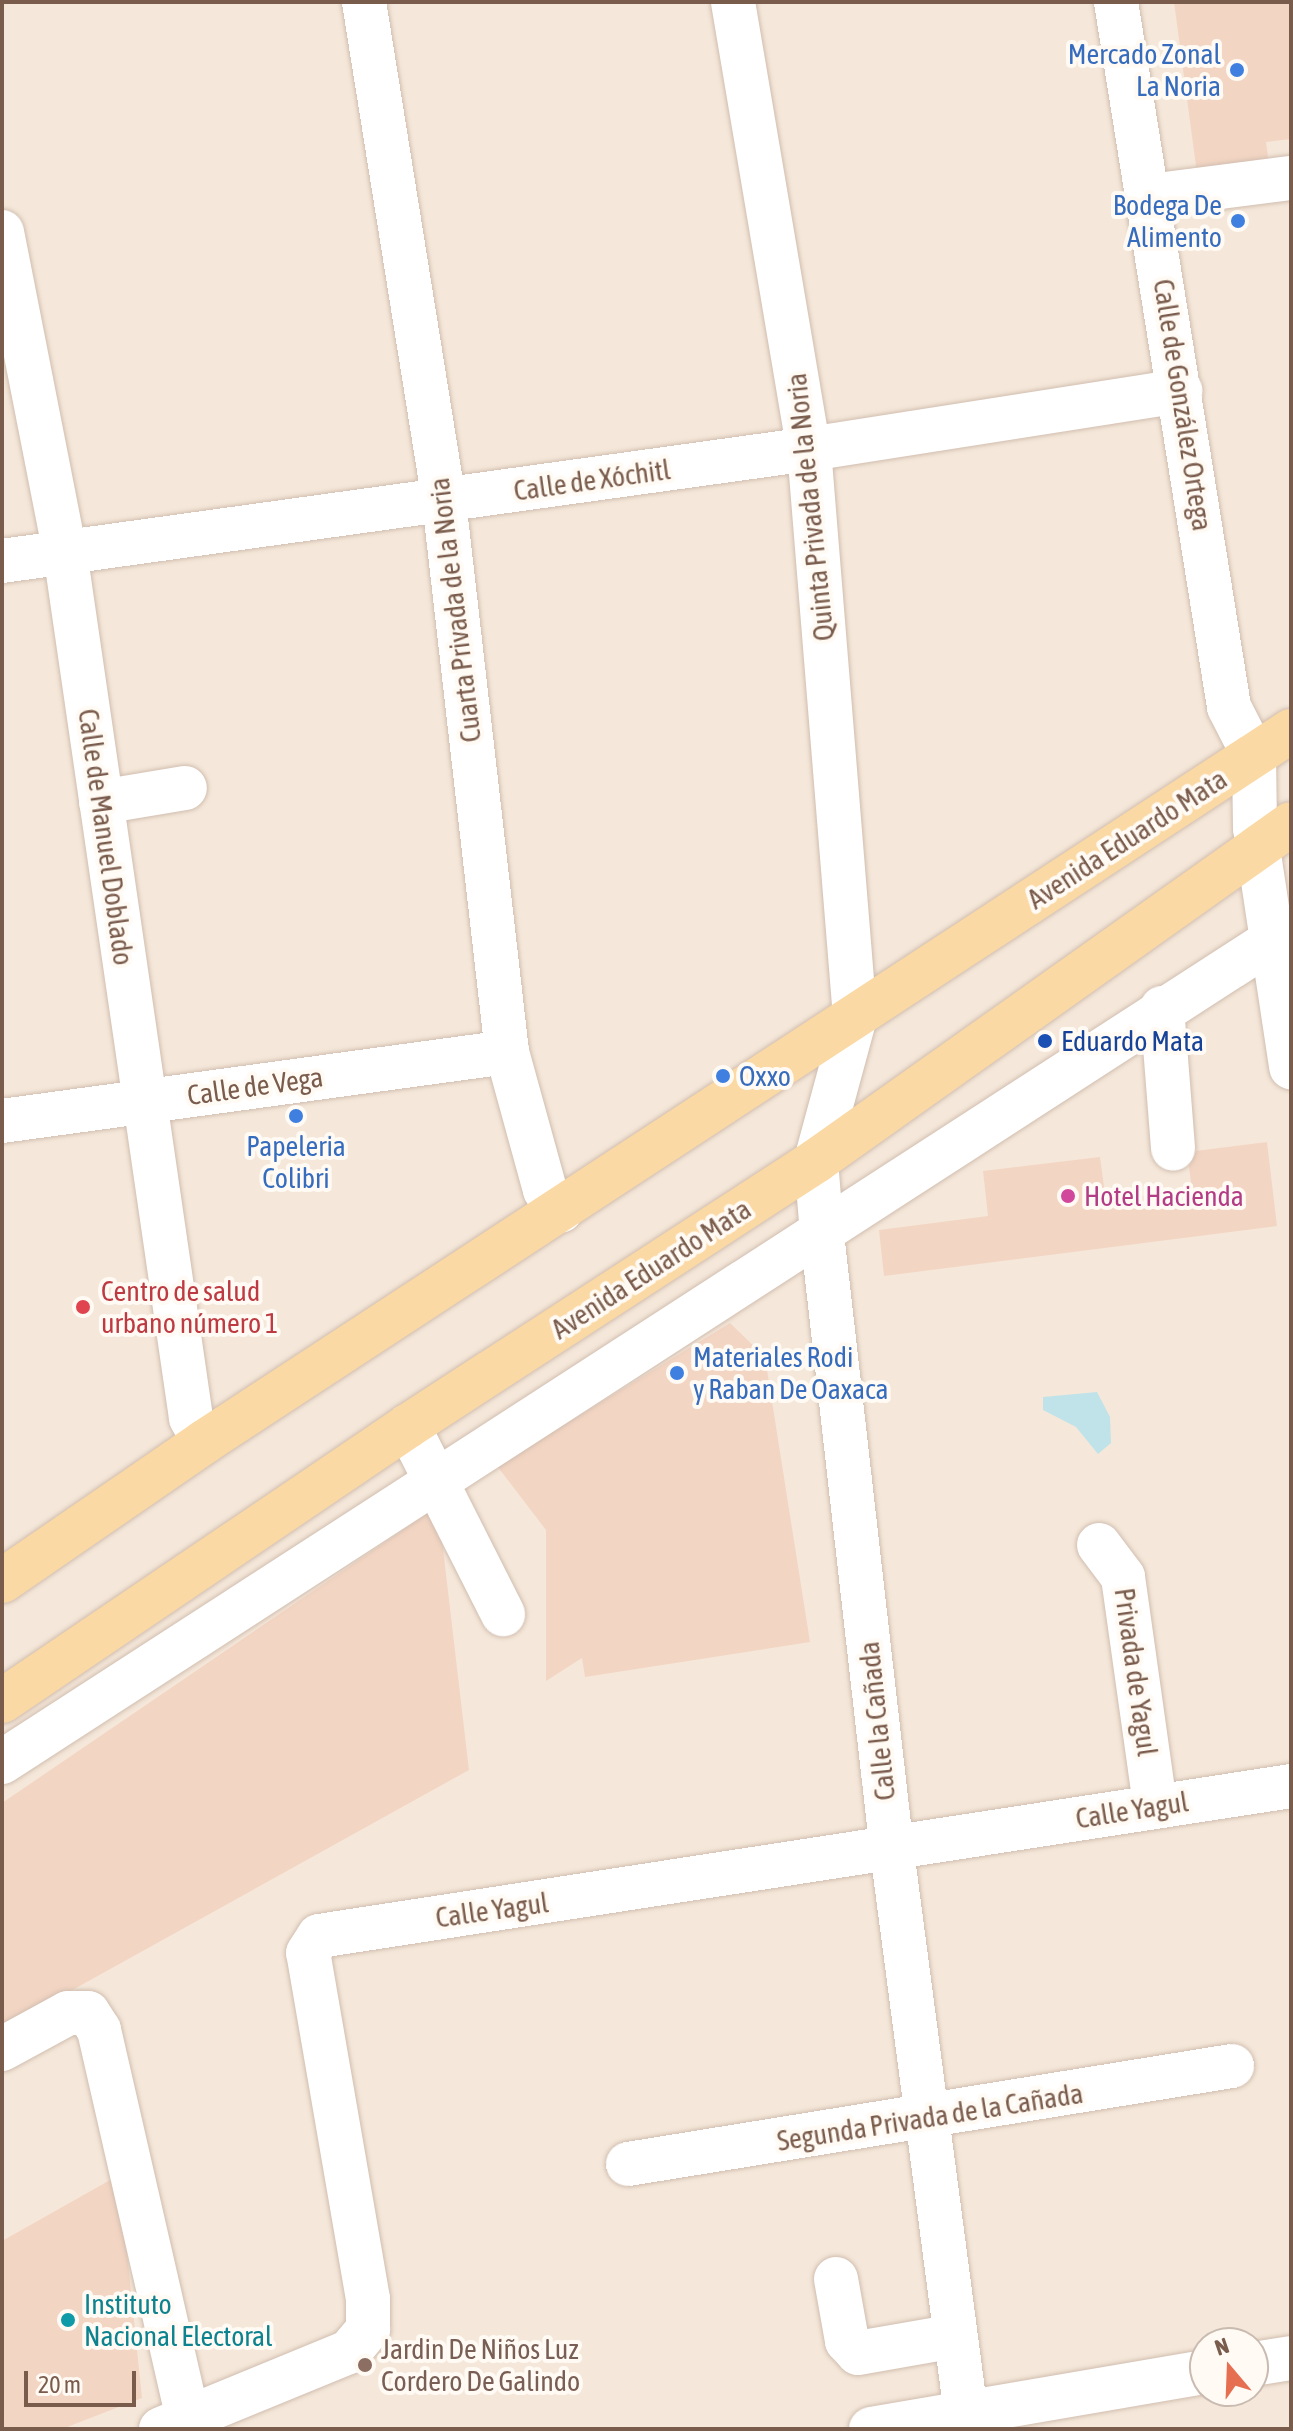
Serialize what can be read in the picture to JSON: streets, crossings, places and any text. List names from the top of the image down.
{
  "streets": {
    "main road": ["Avenida Eduardo Mata"],
    "street": [
      "Calle de González Ortega",
      "Calle de Xóchitl",
      "Quinta Privada de la Noria",
      "Cuarta Privada de la Noria",
      "Calle de Manuel Doblado",
      "Calle de Vega",
      "Privada de Yagul",
      "Calle la Cañada",
      "Calle Yagul",
      "Segunda Privada de la Cañada"
    ]
  },
  "crossings": [
    ["Calle de González Ortega", "Calle de Xóchitl"],
    ["Calle de González Ortega", "Avenida Eduardo Mata"],
    ["Calle de Xóchitl", "Quinta Privada de la Noria"],
    ["Calle de Xóchitl", "Cuarta Privada de la Noria"],
    ["Calle de Xóchitl", "Calle de Manuel Doblado"],
    ["Quinta Privada de la Noria", "Avenida Eduardo Mata"],
    ["Quinta Privada de la Noria", "Calle la Cañada"],
    ["Cuarta Privada de la Noria", "Avenida Eduardo Mata"],
    ["Cuarta Privada de la Noria", "Calle de Vega"],
    ["Calle de Manuel Doblado", "Avenida Eduardo Mata"],
    ["Calle de Manuel Doblado", "Calle de Vega"],
    ["Avenida Eduardo Mata", "Calle la Cañada"],
    ["Privada de Yagul", "Calle Yagul"],
    ["Calle la Cañada", "Calle Yagul"],
    ["Calle la Cañada", "Segunda Privada de la Cañada"]
  ],
  "places": [
    "Mercado Zonal La Noria",
    "Bodega De Alimento",
    "Eduardo Mata",
    "Oxxo",
    "Papeleria Colibri",
    "Hotel Hacienda",
    "Centro de salud urbano número 1",
    "Materiales Rodi y Raban De Oaxaca",
    "Instituto Nacional Electoral",
    "Jardin De Niños Luz Cordero De Galindo"
  ],
  "scale_bar": "20 m",
  "north": "top"
}
